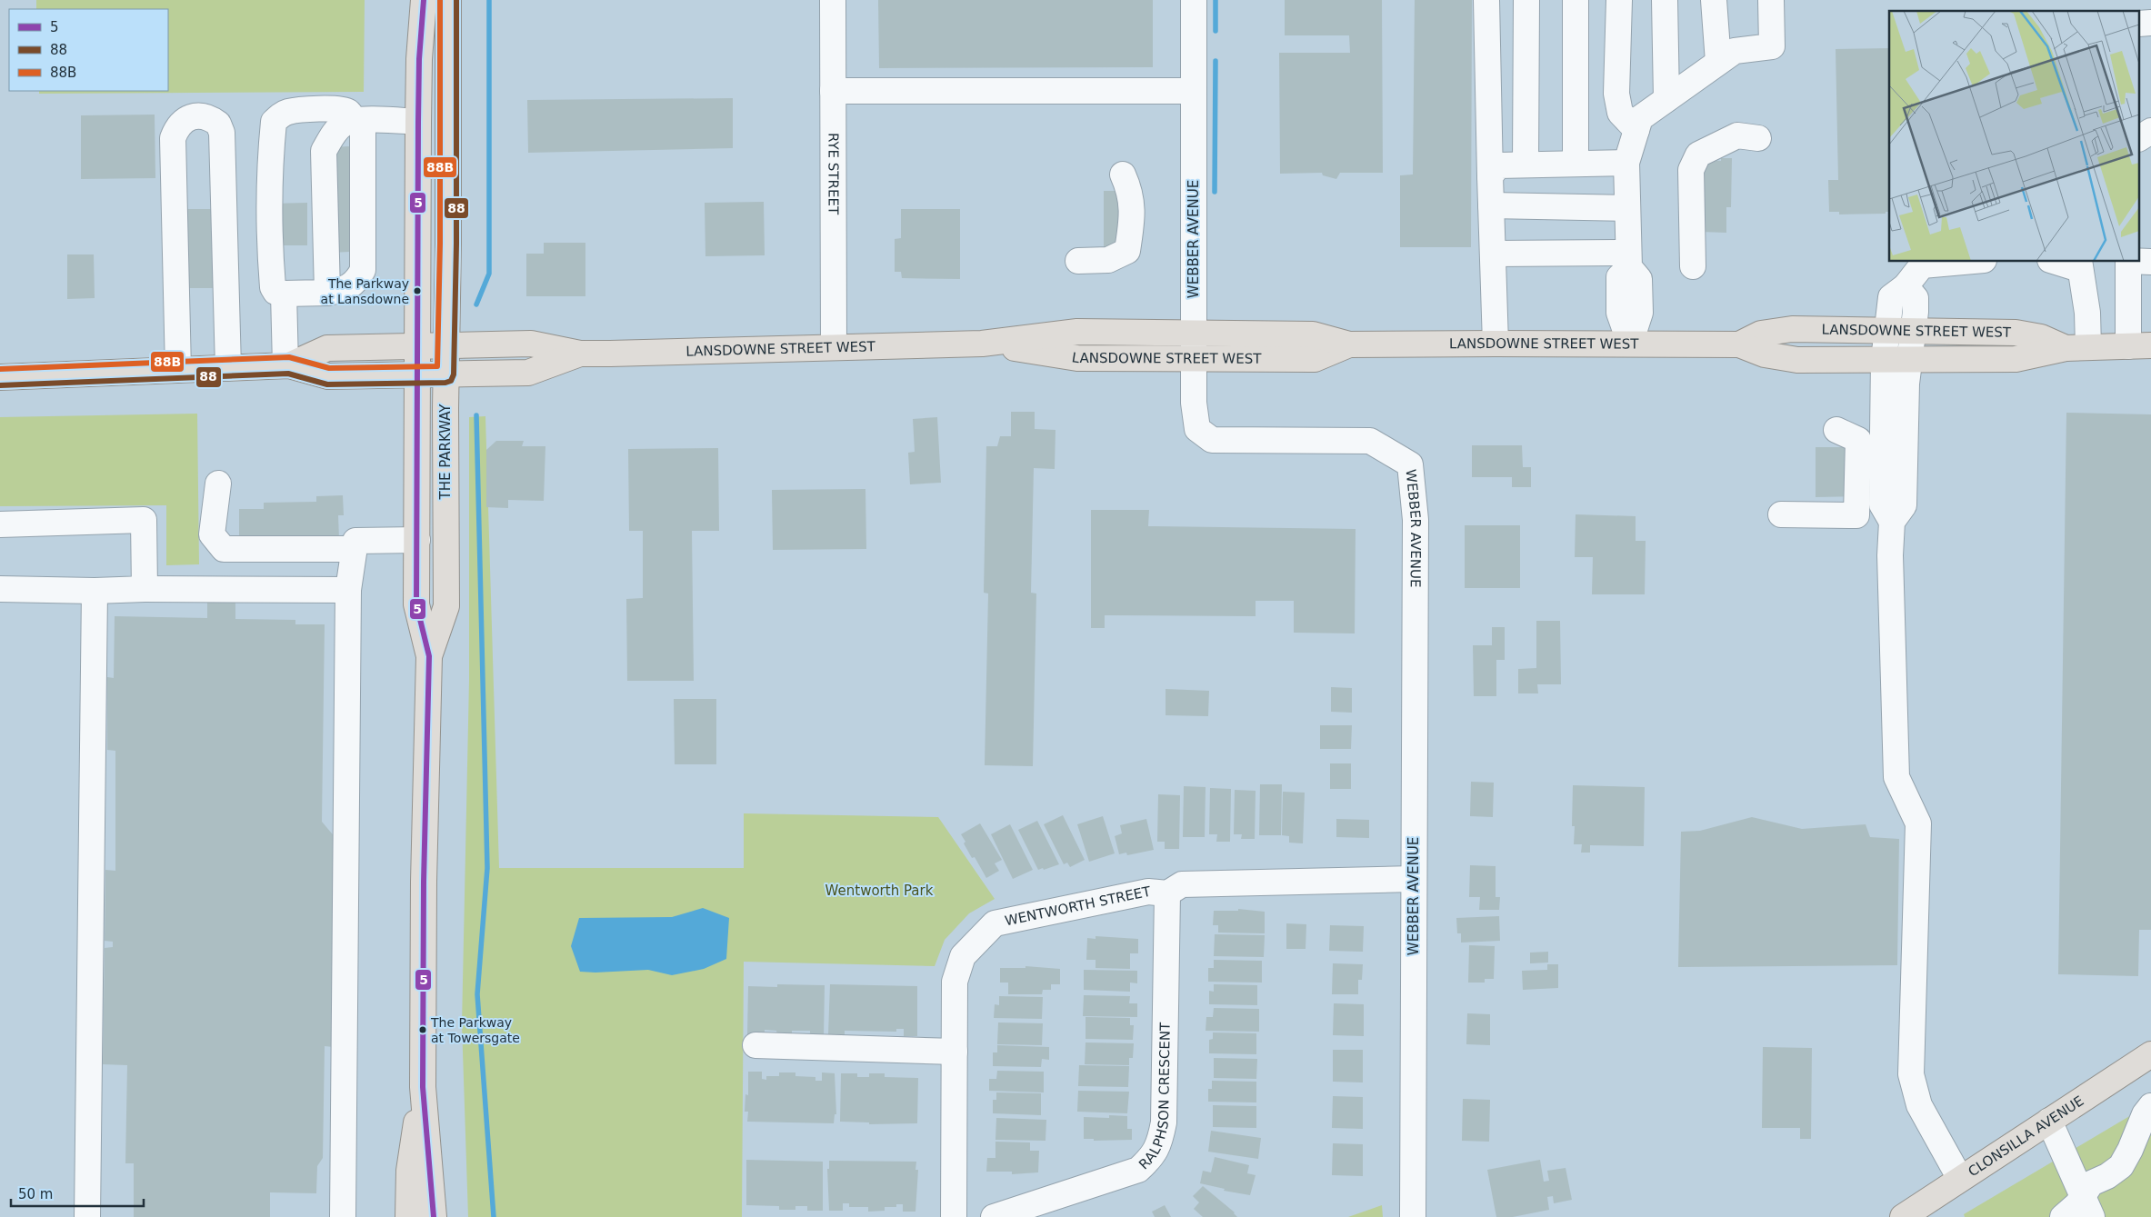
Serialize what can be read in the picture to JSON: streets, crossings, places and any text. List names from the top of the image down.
{
  "streets": {
    "main road": ["LANSDOWNE STREET WEST", "THE PARKWAY", "CLONSILLA AVENUE"],
    "street": [
      "RYE STREET",
      "WEBBER AVENUE",
      "WENTWORTH STREET",
      "RALPHSON CRESCENT"
    ]
  },
  "crossings": [
    ["RYE STREET", "LANSDOWNE STREET WEST"],
    ["WEBBER AVENUE", "LANSDOWNE STREET WEST"],
    ["WEBBER AVENUE", "WENTWORTH STREET"],
    ["LANSDOWNE STREET WEST", "THE PARKWAY"],
    ["WENTWORTH STREET", "RALPHSON CRESCENT"]
  ],
  "parks": ["Wentworth Park"],
  "places": ["The Parkway at Lansdowne", "The Parkway at Towersgate"],
  "lines": ["transit line 5", "transit line 88", "transit line 88B"],
  "legend": ["5", "88", "88B"],
  "scale_bar": "50 m"
}
